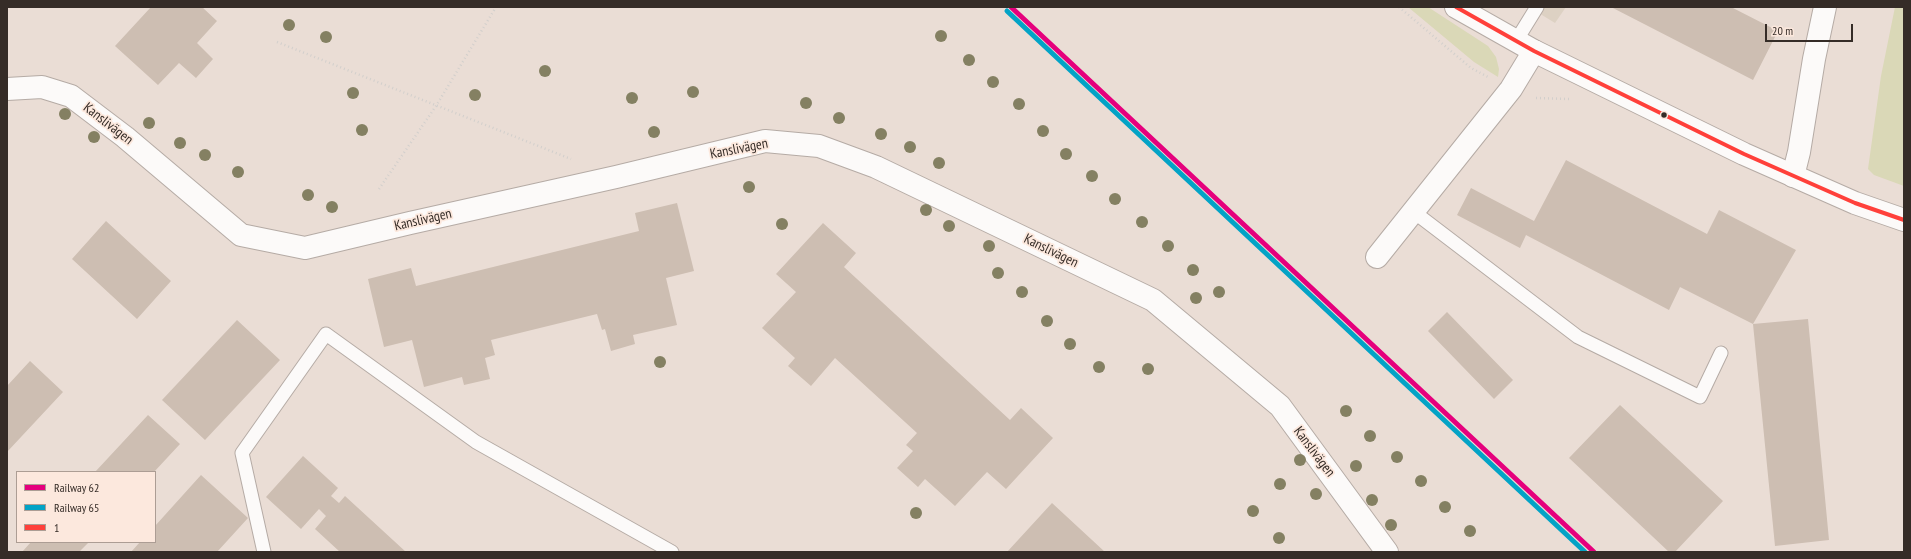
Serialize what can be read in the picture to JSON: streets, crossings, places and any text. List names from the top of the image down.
{
  "streets": {
    "street": ["Kanslivägen"]
  },
  "lines": ["rail line 62", "transit line 1", "rail line 65"],
  "legend": ["Railway 62", "Railway 65", "1"],
  "scale_bar": "20 m"
}
